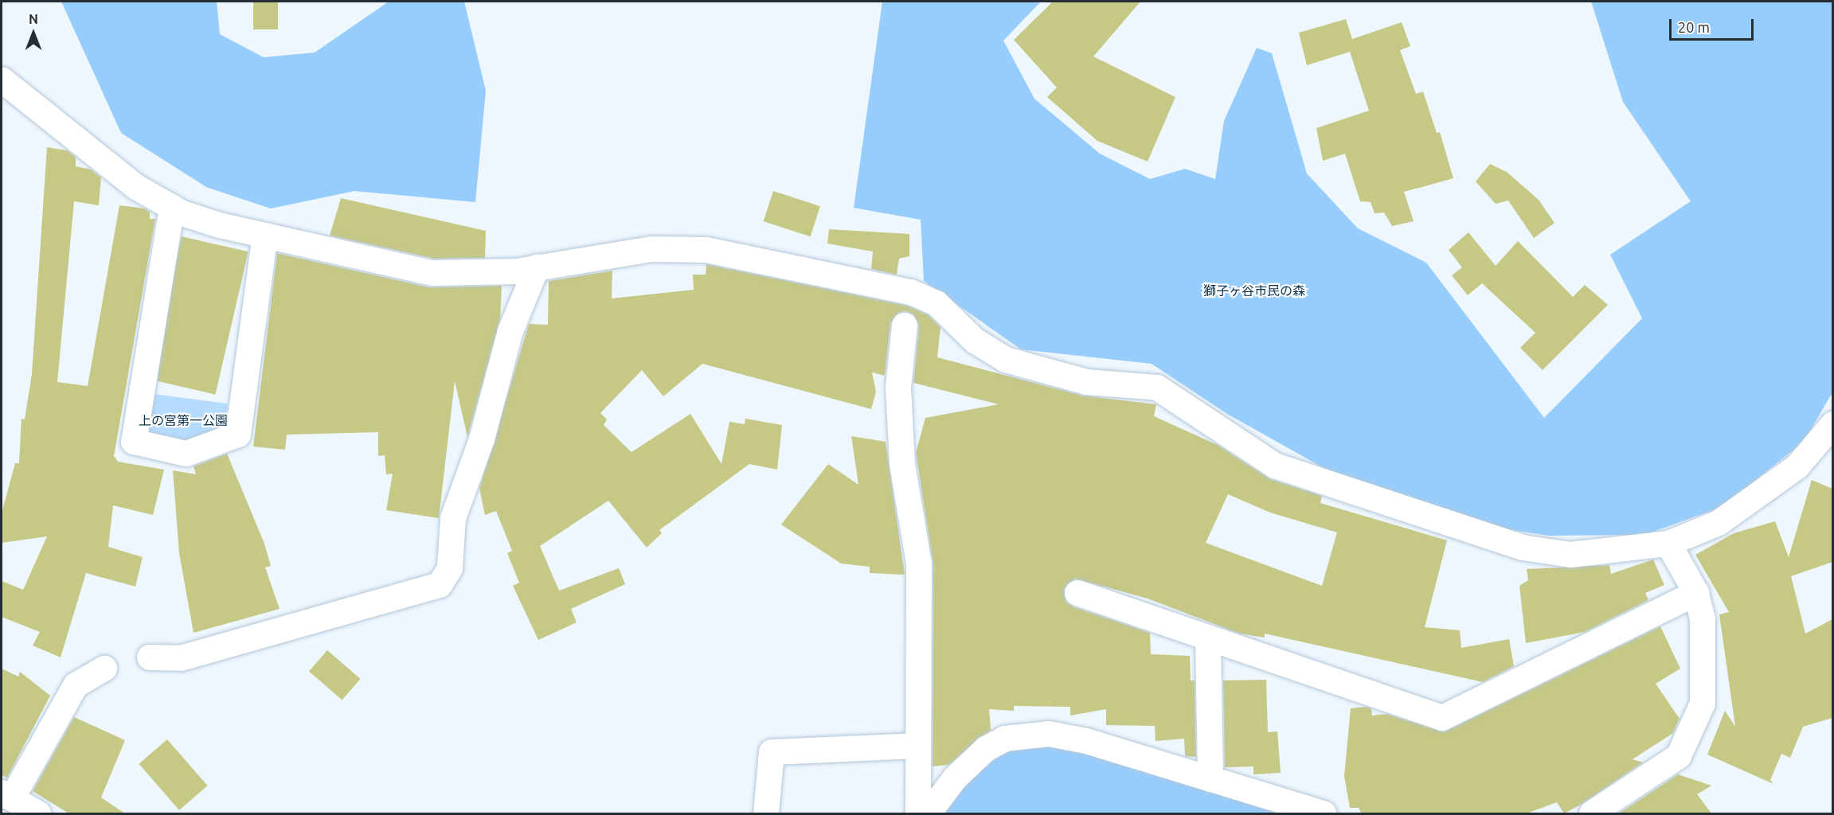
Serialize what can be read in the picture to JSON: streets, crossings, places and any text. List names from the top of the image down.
{
  "parks": ["獅子ヶ谷市民の森", "上の宮第一公園"],
  "scale_bar": "20 m",
  "north": "top"
}
